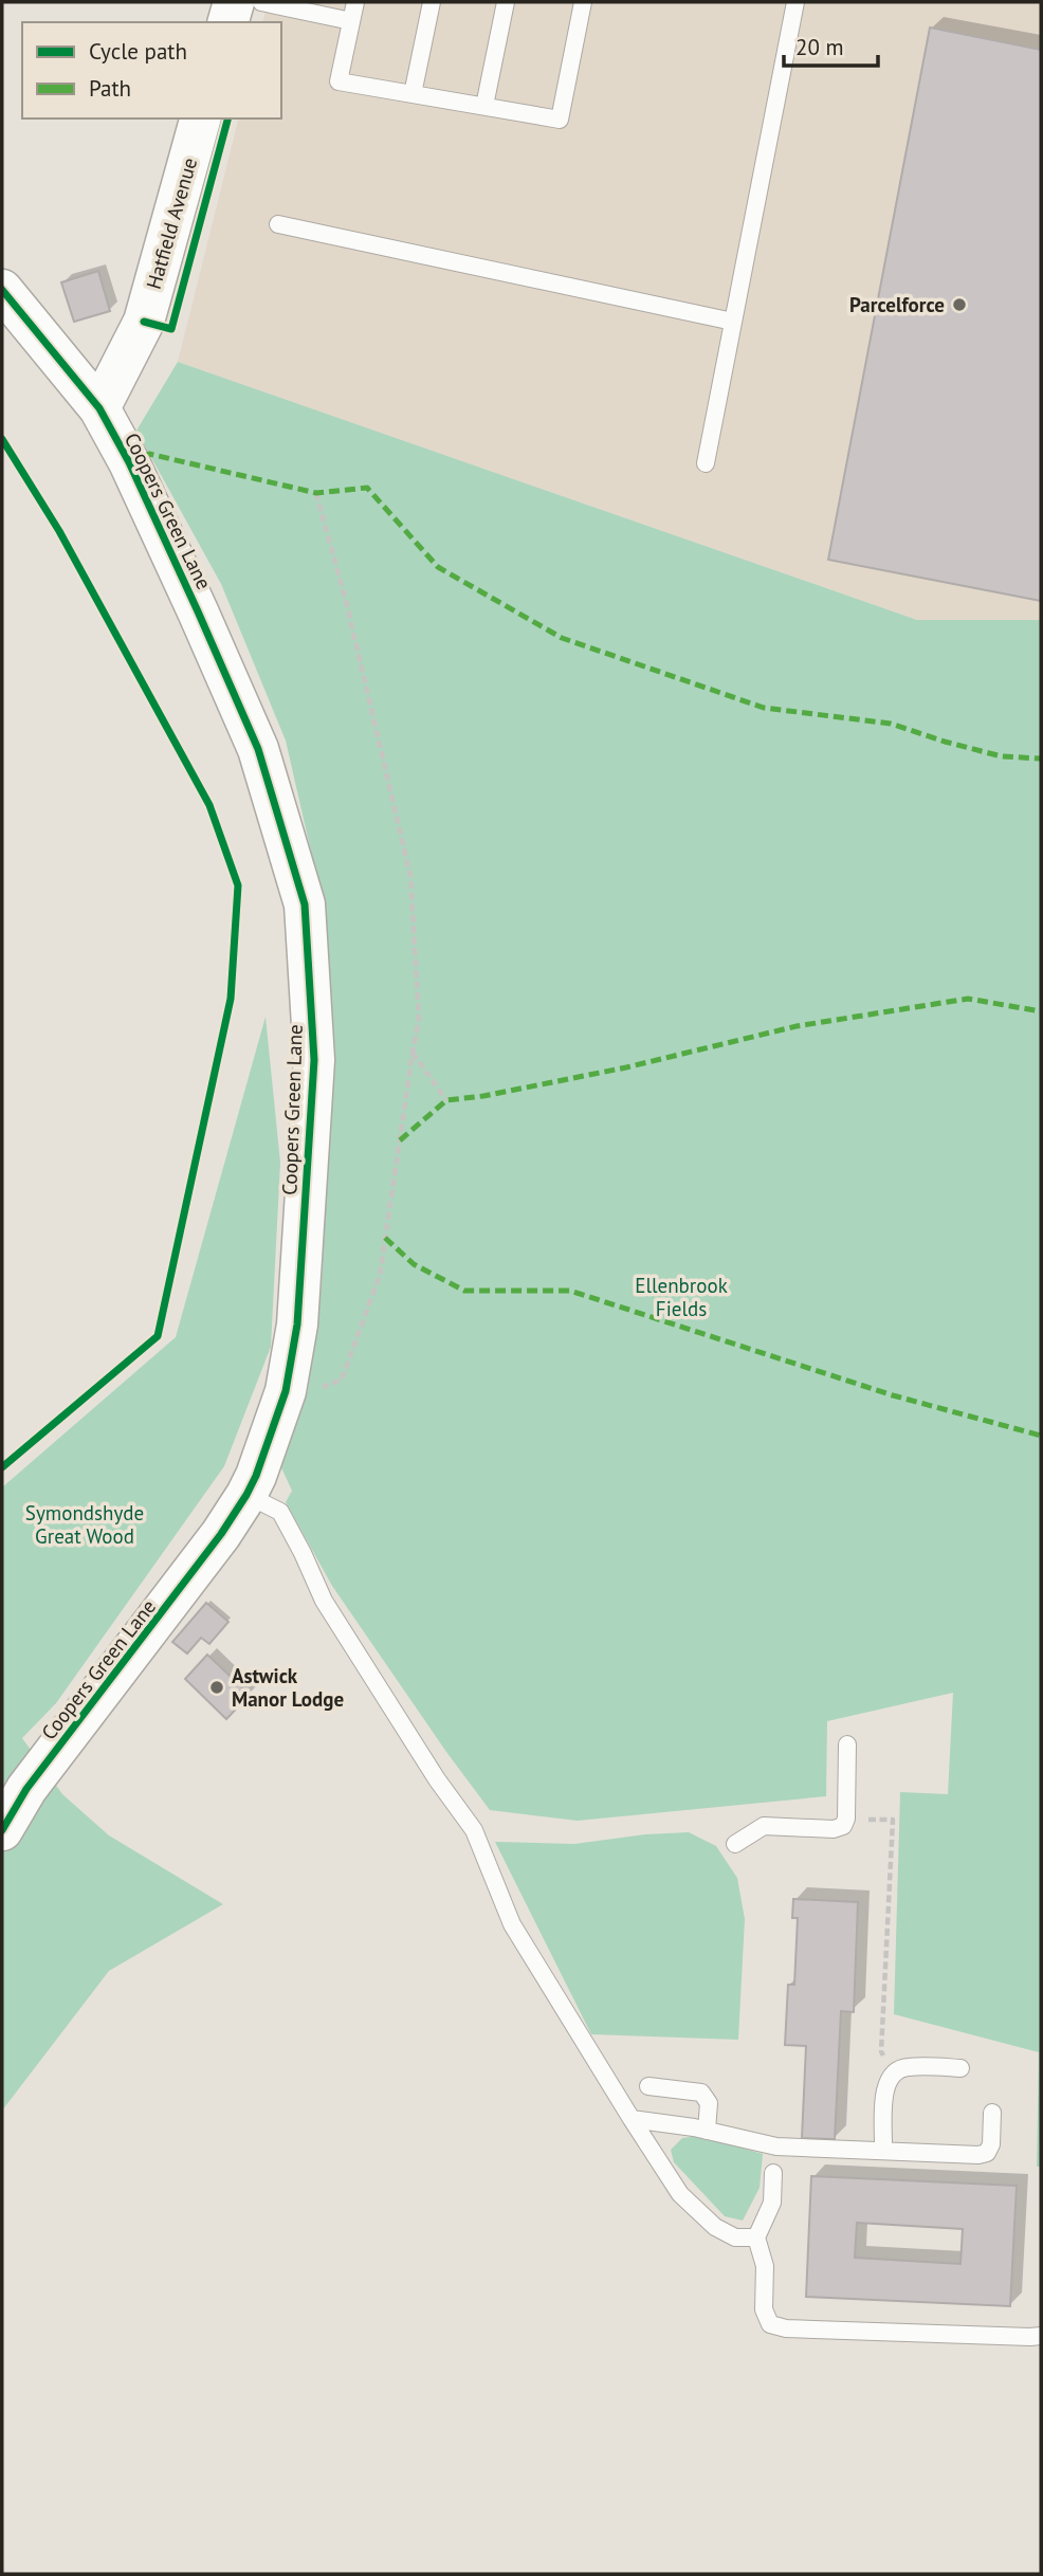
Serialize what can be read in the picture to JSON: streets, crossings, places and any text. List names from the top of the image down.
{
  "streets": {
    "street": ["Hatfield Avenue", "Coopers Green Lane"]
  },
  "crossings": [
    ["Hatfield Avenue", "Coopers Green Lane"]
  ],
  "parks": ["Ellenbrook Fields", "Symondshyde Great Wood"],
  "places": ["Parcelforce", "Astwick Manor Lodge"],
  "legend": ["Cycle path", "Path"],
  "scale_bar": "20 m"
}
